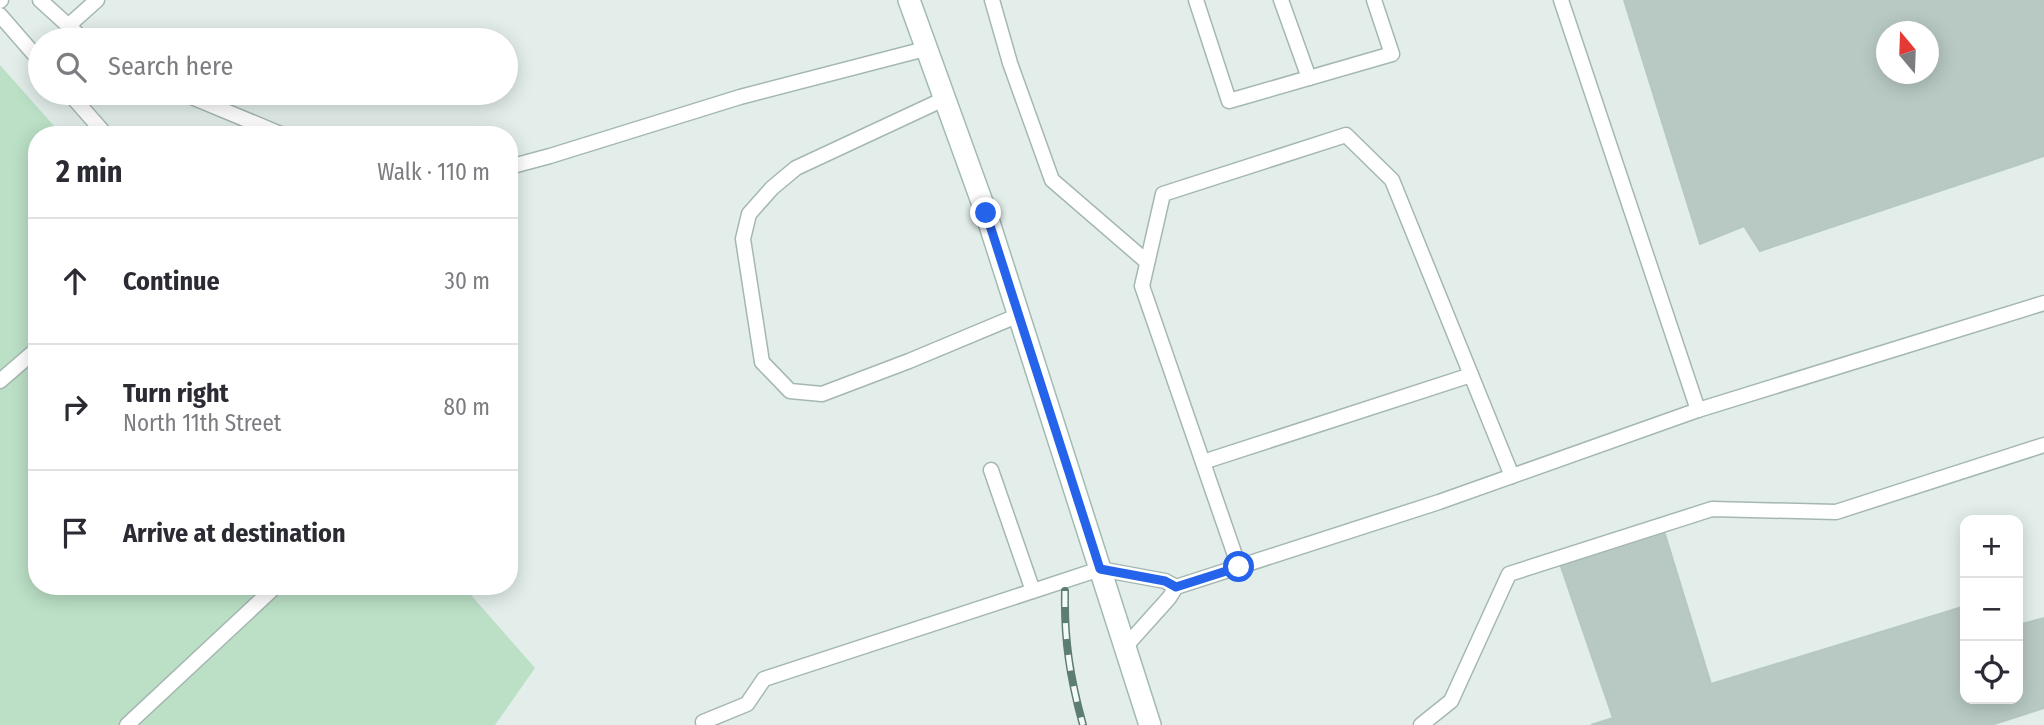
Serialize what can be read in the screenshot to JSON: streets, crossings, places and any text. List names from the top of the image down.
{
  "north": "top",
  "page": {
    "search": "Search here",
    "heading": ["2 min", "Walk · 110 m"],
    "list": [
      ["Continue", "30 m"],
      ["Turn right", "North 11th Street", "80 m"],
      "Arrive at destination"
    ],
    "map_buttons": ["+", "−"]
  }
}
